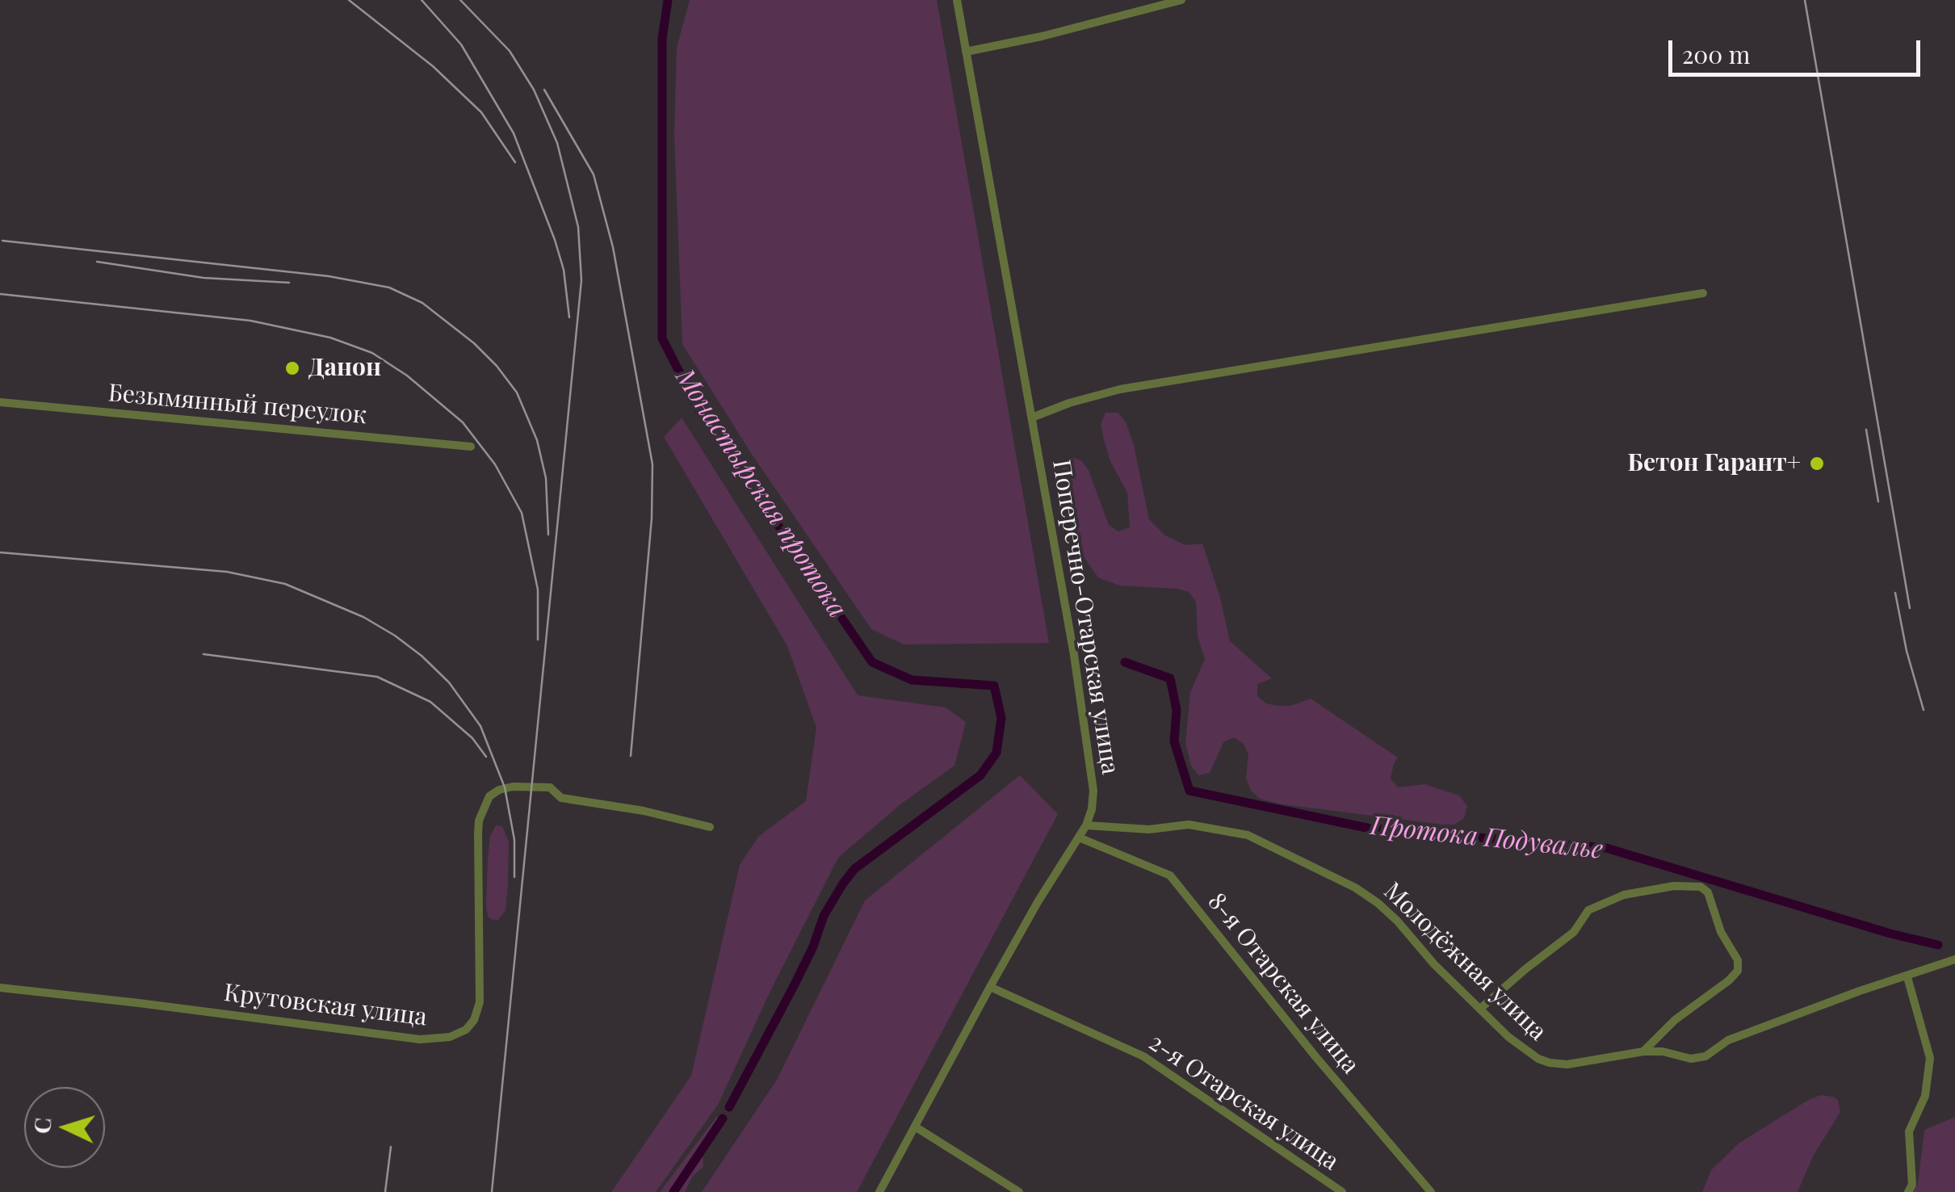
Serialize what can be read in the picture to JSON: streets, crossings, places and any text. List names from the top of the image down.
{
  "streets": {
    "street": [
      "Безымянный переулок",
      "Поперечно-Отарская улица",
      "Молодёжная улица",
      "8-я Отарская улица",
      "Крутовская улица",
      "2-я Отарская улица"
    ]
  },
  "crossings": [
    ["Поперечно-Отарская улица", "Молодёжная улица"],
    ["Поперечно-Отарская улица", "8-я Отарская улица"],
    ["Поперечно-Отарская улица", "2-я Отарская улица"]
  ],
  "water": ["Монастырская протока", "Протока Подувалье"],
  "places": ["Данон", "Бетон Гарант+"],
  "scale_bar": "200 m",
  "north": "left"
}
